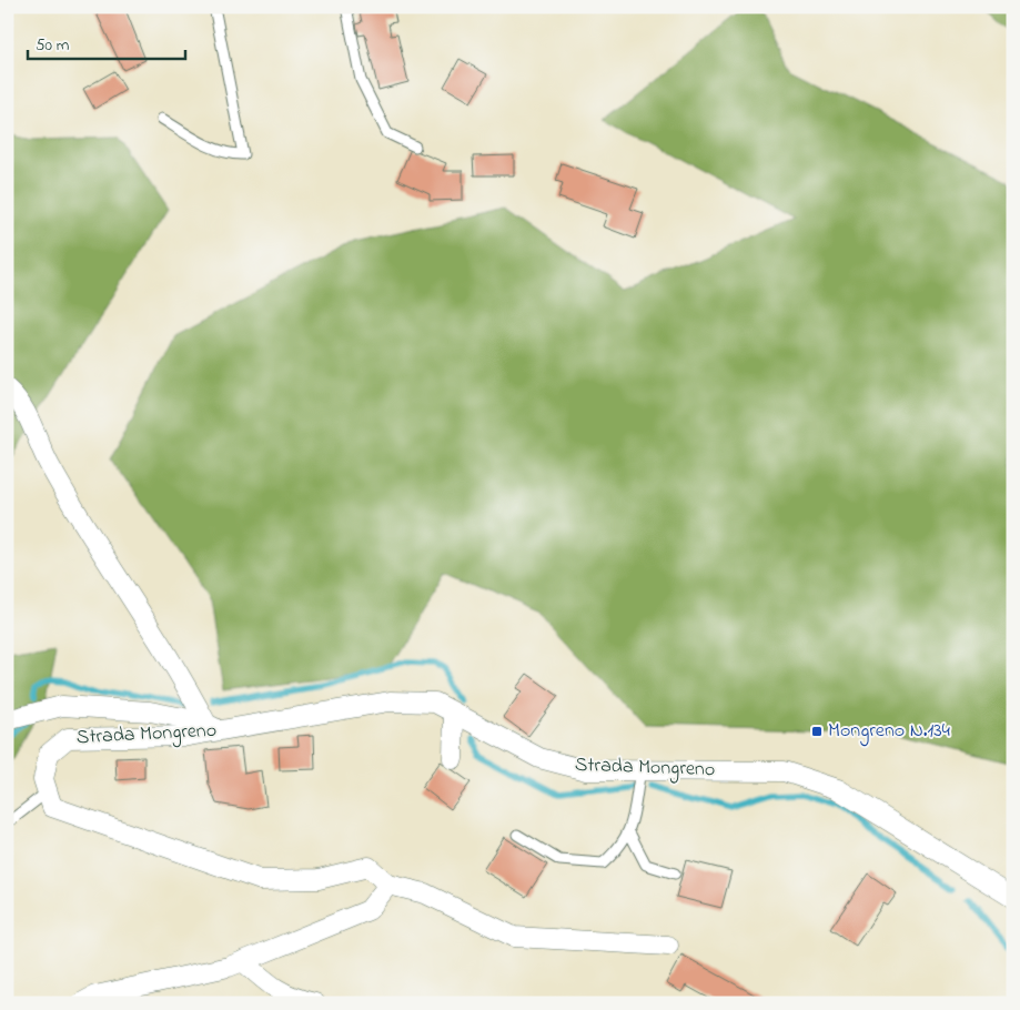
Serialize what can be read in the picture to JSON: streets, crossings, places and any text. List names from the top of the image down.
{
  "streets": {
    "street": ["Strada Mongreno"]
  },
  "places": {
    "transit": ["Mongreno N.134"]
  },
  "scale_bar": "50 m"
}
